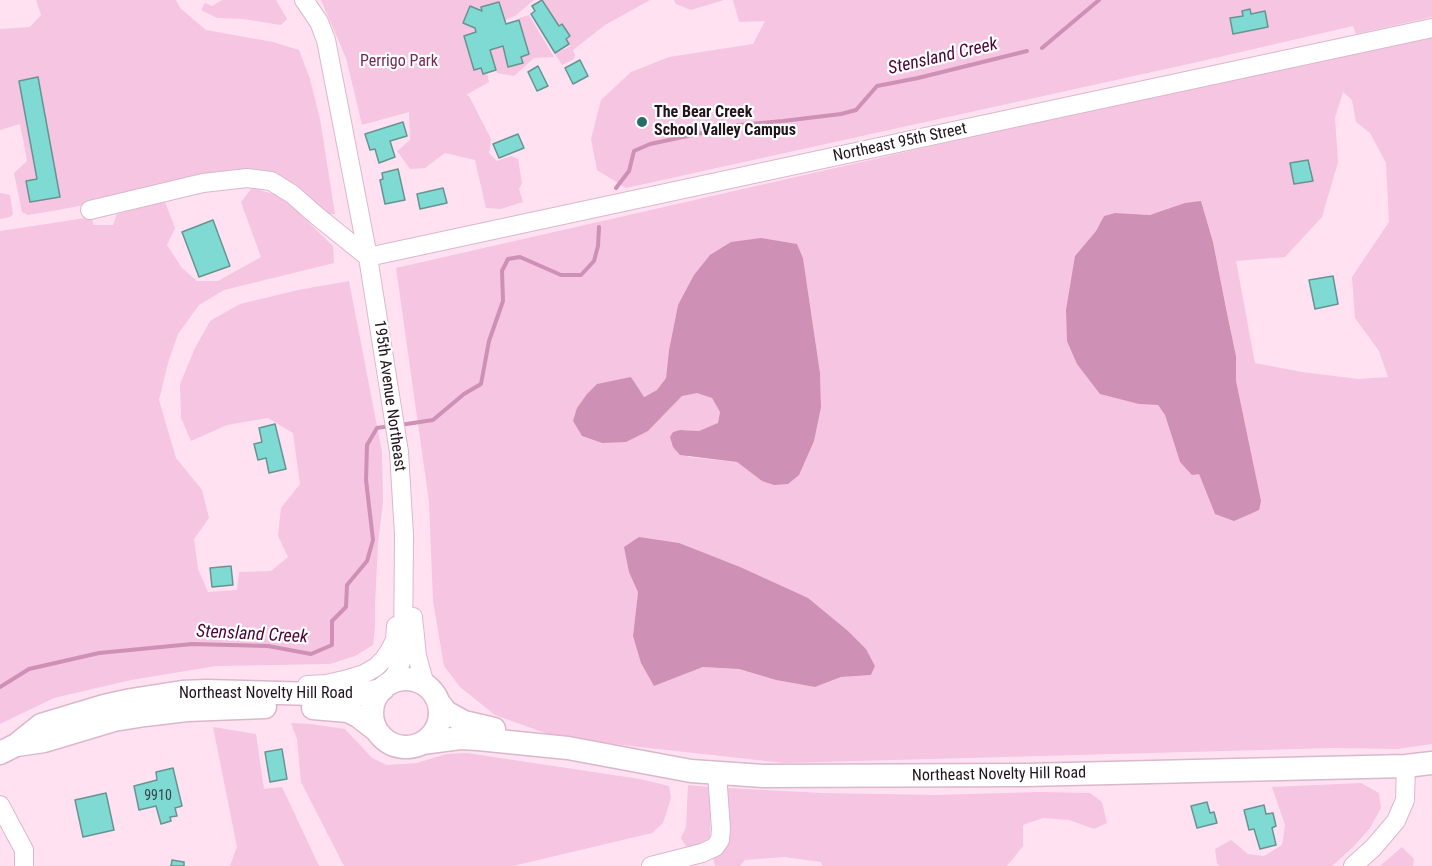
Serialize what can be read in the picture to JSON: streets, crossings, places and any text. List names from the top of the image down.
{
  "streets": {
    "main road": ["Northeast Novelty Hill Road"],
    "street": ["Northeast 95th Street", "195th Avenue Northeast"]
  },
  "crossings": [
    ["Northeast 95th Street", "195th Avenue Northeast"]
  ],
  "water": ["Stensland Creek"],
  "parks": ["Perrigo Park"],
  "places": ["The Bear Creek School Valley Campus"],
  "house_numbers": ["9910"]
}
